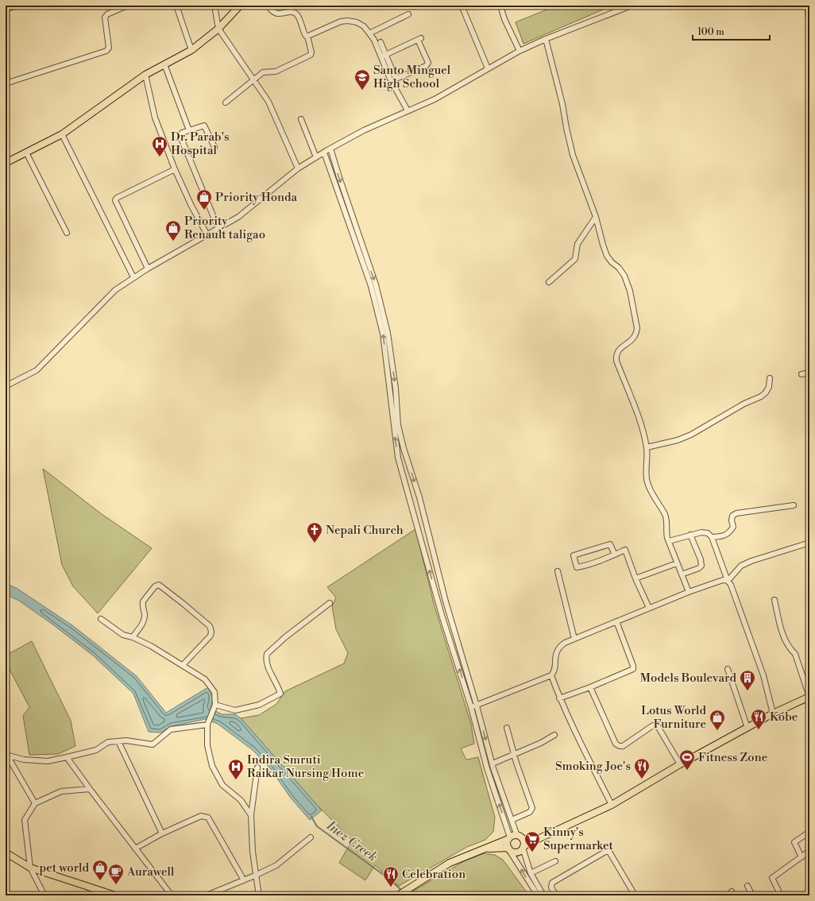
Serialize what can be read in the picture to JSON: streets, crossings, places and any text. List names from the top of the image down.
{
  "water": ["Inez Creek"],
  "places": {
    "school or university": ["Santo Minguel High School"],
    "hospital": ["Dr. Parab's Hospital", "Indira Smruti Raikar Nursing Home"],
    "shop": [
      "Priority Honda",
      "Priority Renault taligao",
      "Lotus World Furniture",
      "pet world"
    ],
    "church": ["Nepali Church"],
    "building": ["Models Boulevard"],
    "restaurant": ["Kobe", "Smoking Joe's", "Celebration"],
    "sports": ["Fitness Zone"],
    "supermarket": ["Kinny's Supermarket"],
    "cafe": ["Aurawell"]
  },
  "scale_bar": "100 m"
}
